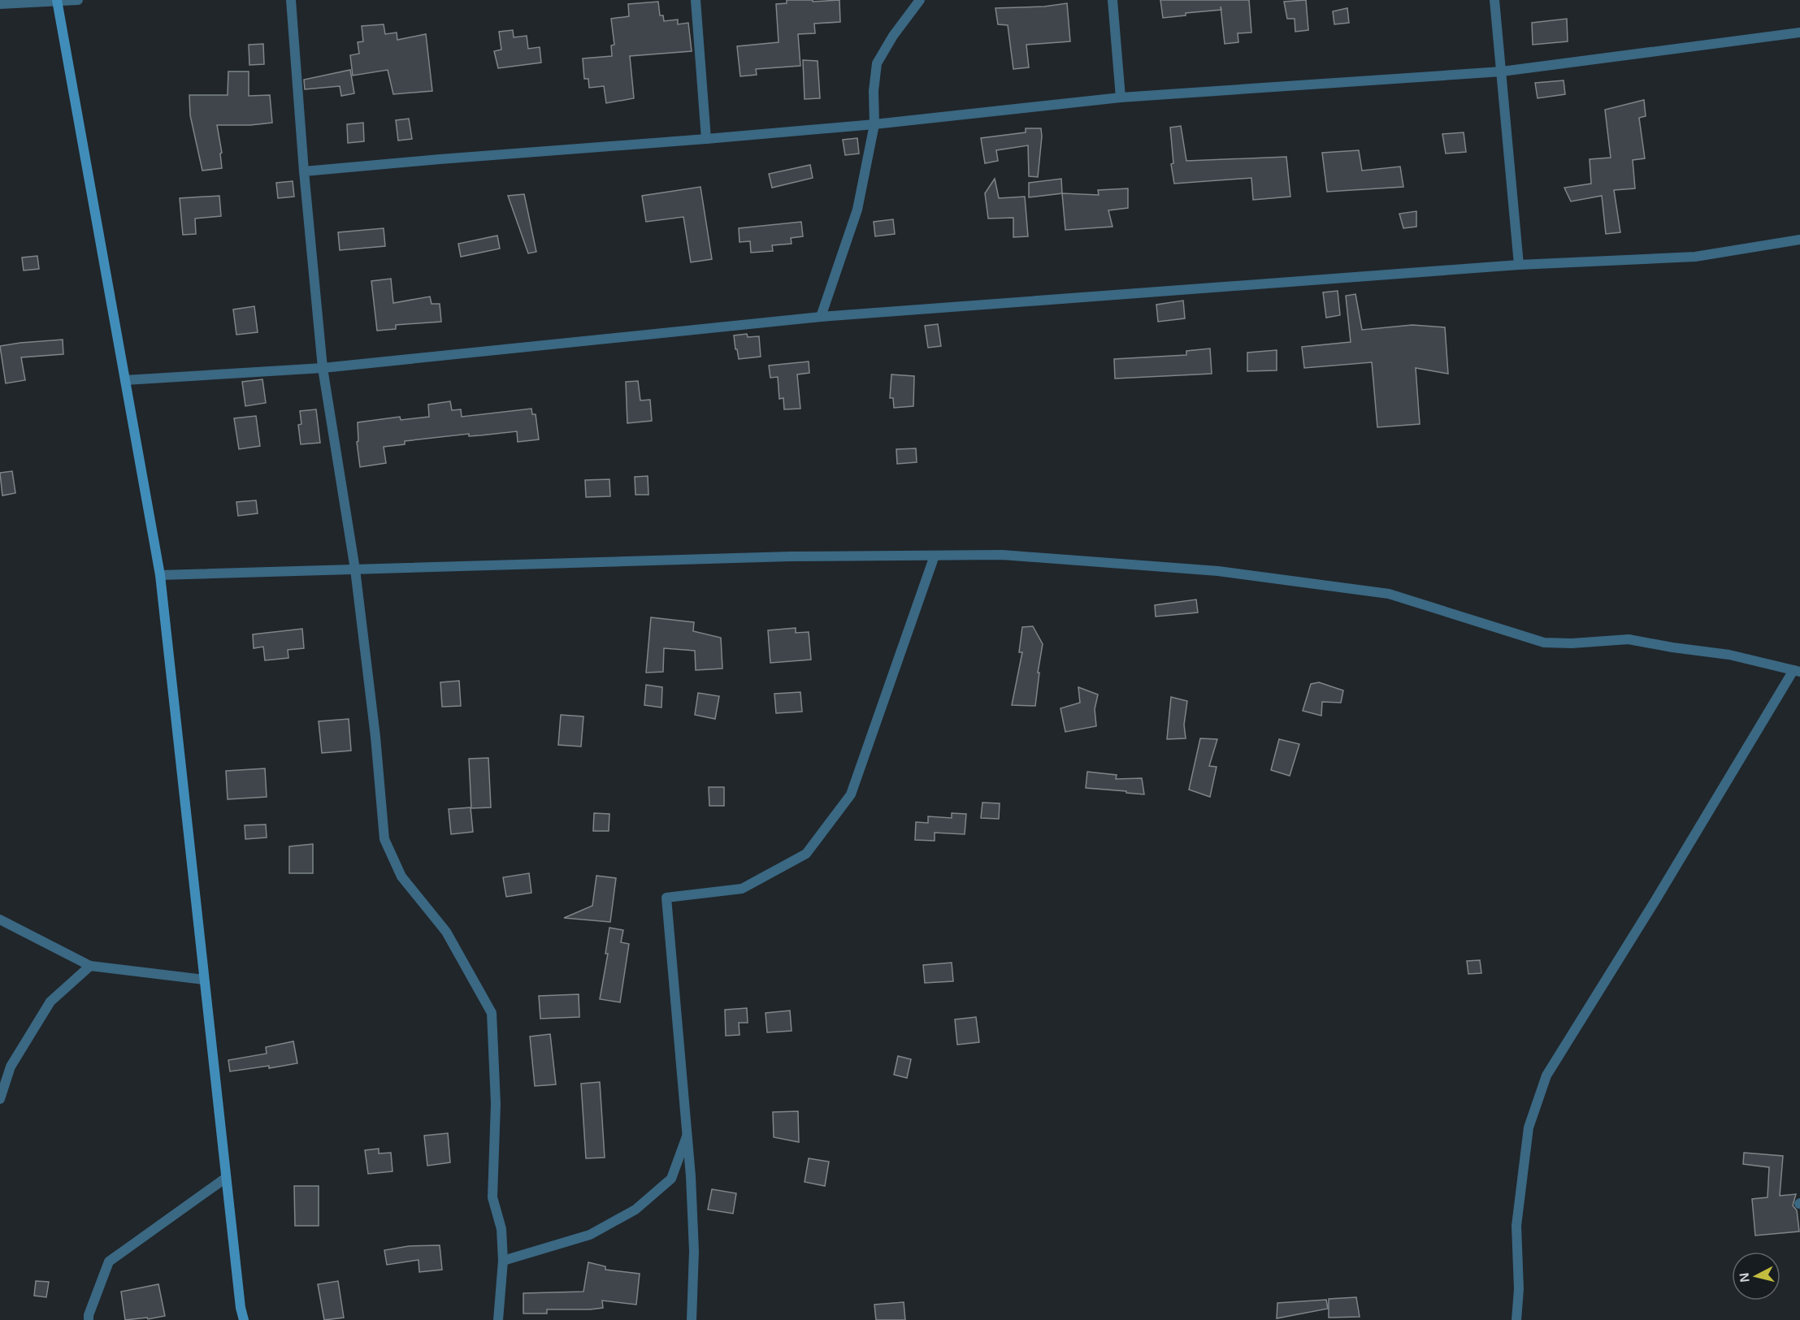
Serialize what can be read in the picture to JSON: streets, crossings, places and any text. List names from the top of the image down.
{
  "north": "left"
}
